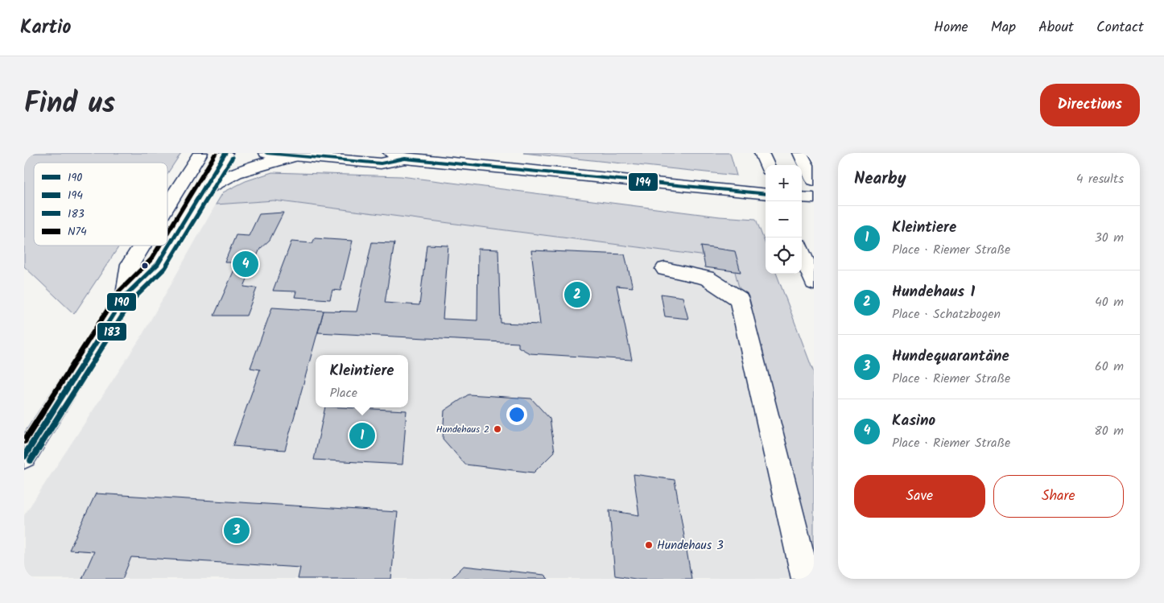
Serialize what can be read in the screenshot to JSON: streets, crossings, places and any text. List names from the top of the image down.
{
  "places": ["Hundehaus 2", "Hundehaus 3"],
  "lines": [
    "transit line 190",
    "transit line 194",
    "transit line N74",
    "transit line 183"
  ],
  "legend": [
    "190",
    "194",
    "183",
    "N74"
  ],
  "page": {
    "header": "Kartio",
    "nav": [
      "Home",
      "Map",
      "About",
      "Contact"
    ],
    "title": "Find us",
    "buttons": [
      "Directions",
      ["Save", "Share"]
    ],
    "heading": ["Nearby", "4 results"],
    "map_buttons": ["+", "−"],
    "list": [
      {
        "mark": "1",
        "name": "Kleintiere",
        "note": "Place · Riemer Straße",
        "value": "30 m"
      },
      {
        "mark": "2",
        "name": "Hundehaus 1",
        "note": "Place · Schatzbogen",
        "value": "40 m"
      },
      {
        "mark": "3",
        "name": "Hundequarantäne",
        "note": "Place · Riemer Straße",
        "value": "60 m"
      },
      {
        "mark": "4",
        "name": "Kasino",
        "note": "Place · Riemer Straße",
        "value": "80 m"
      }
    ],
    "pins": [
      "4",
      "2",
      "1",
      "3"
    ],
    "popup": ["Kleintiere", "Place"]
  }
}
